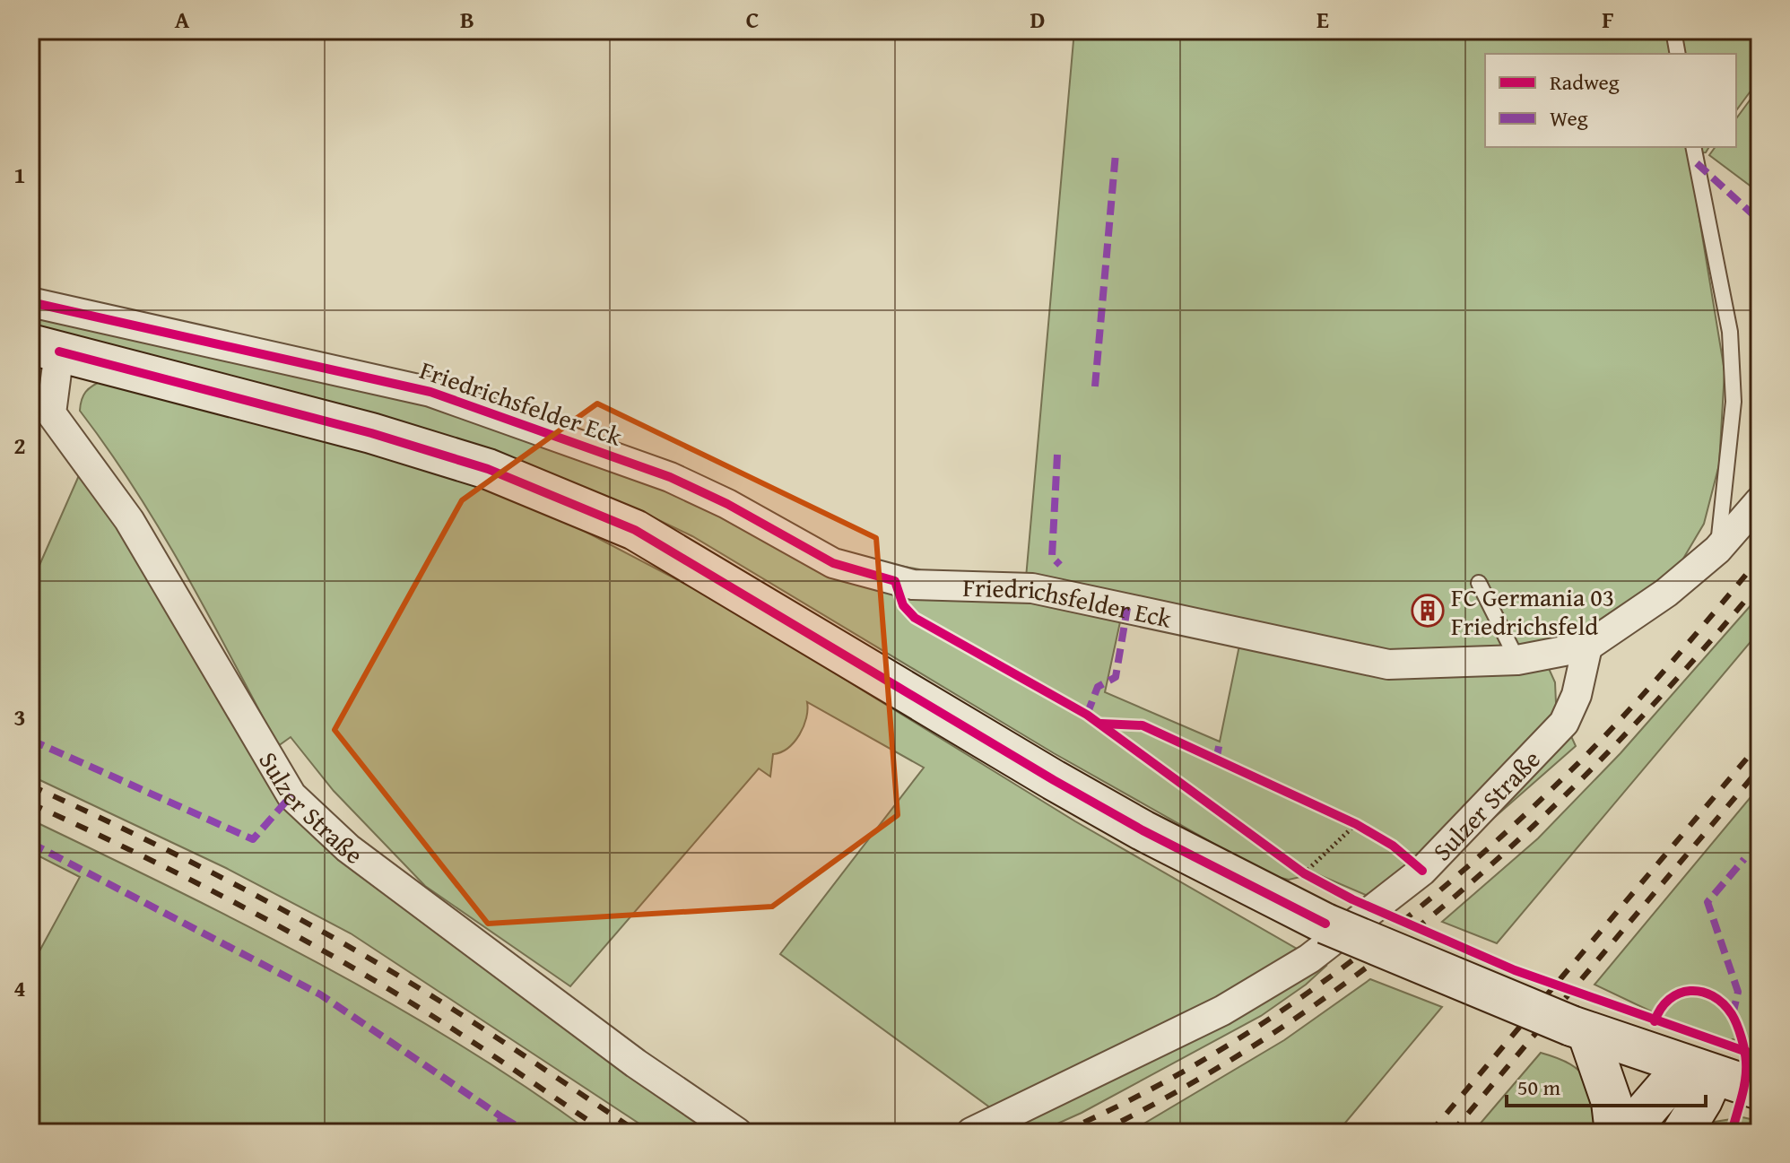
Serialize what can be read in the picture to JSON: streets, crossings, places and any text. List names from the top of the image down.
{
  "streets": {
    "street": ["Friedrichsfelder Eck", "Sulzer Straße"]
  },
  "crossings": [
    ["Friedrichsfelder Eck", "Sulzer Straße"]
  ],
  "places": {
    "building": ["FC Germania 03 Friedrichsfeld"]
  },
  "legend": ["Radweg", "Weg"],
  "scale_bar": "50 m",
  "grid": {
    "columns": [
      "A",
      "B",
      "C",
      "D",
      "E",
      "F"
    ],
    "rows": [
      "1",
      "2",
      "3",
      "4"
    ]
  }
}
